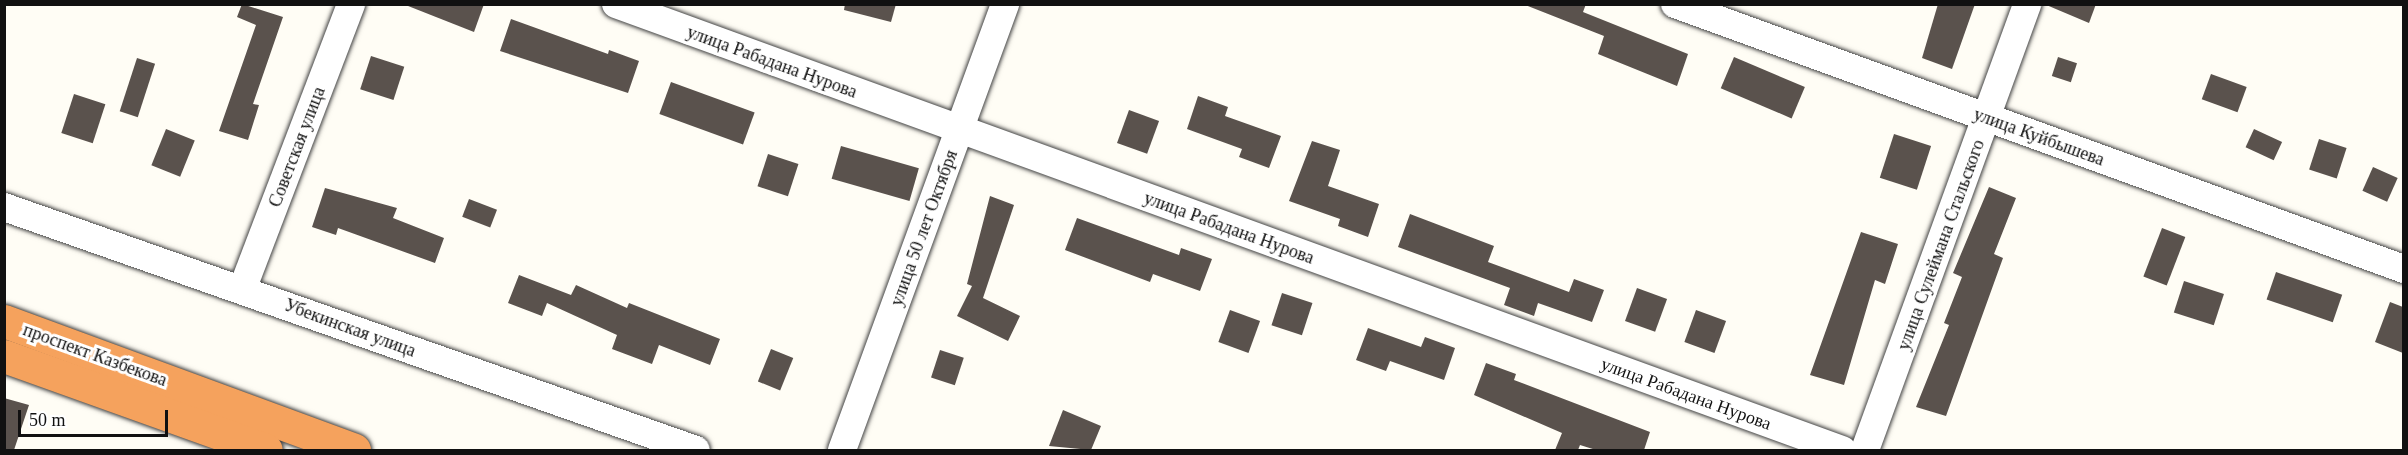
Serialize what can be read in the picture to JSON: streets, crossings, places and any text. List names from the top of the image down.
{
  "streets": {
    "highway": ["проспект Казбекова"],
    "street": [
      "улица Рабадана Нурова",
      "улица Куйбышева",
      "Советская улица",
      "улица 50 лет Октября",
      "улица Сулеймана Стальского",
      "Убекинская улица"
    ]
  },
  "crossings": [
    ["улица Рабадана Нурова", "улица 50 лет Октября"],
    ["улица Куйбышева", "улица Сулеймана Стальского"],
    ["Советская улица", "Убекинская улица"]
  ],
  "scale_bar": "50 m"
}
